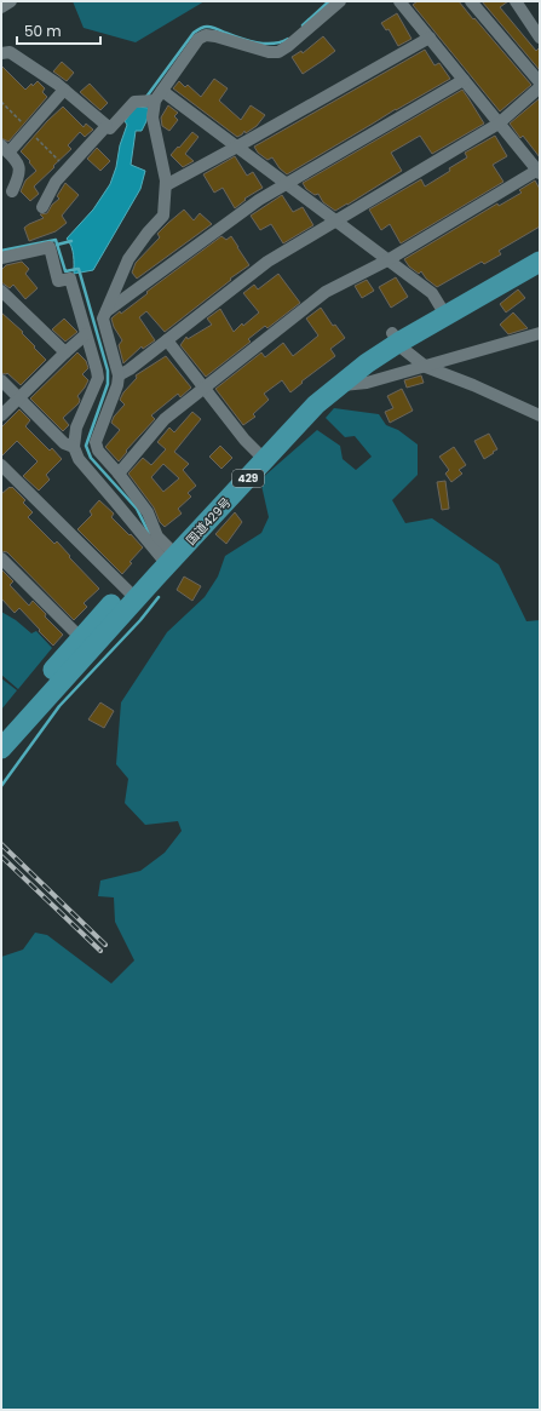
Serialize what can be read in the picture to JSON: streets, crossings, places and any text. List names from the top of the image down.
{
  "streets": {
    "highway": ["429", "国道429号"]
  },
  "scale_bar": "50 m"
}
